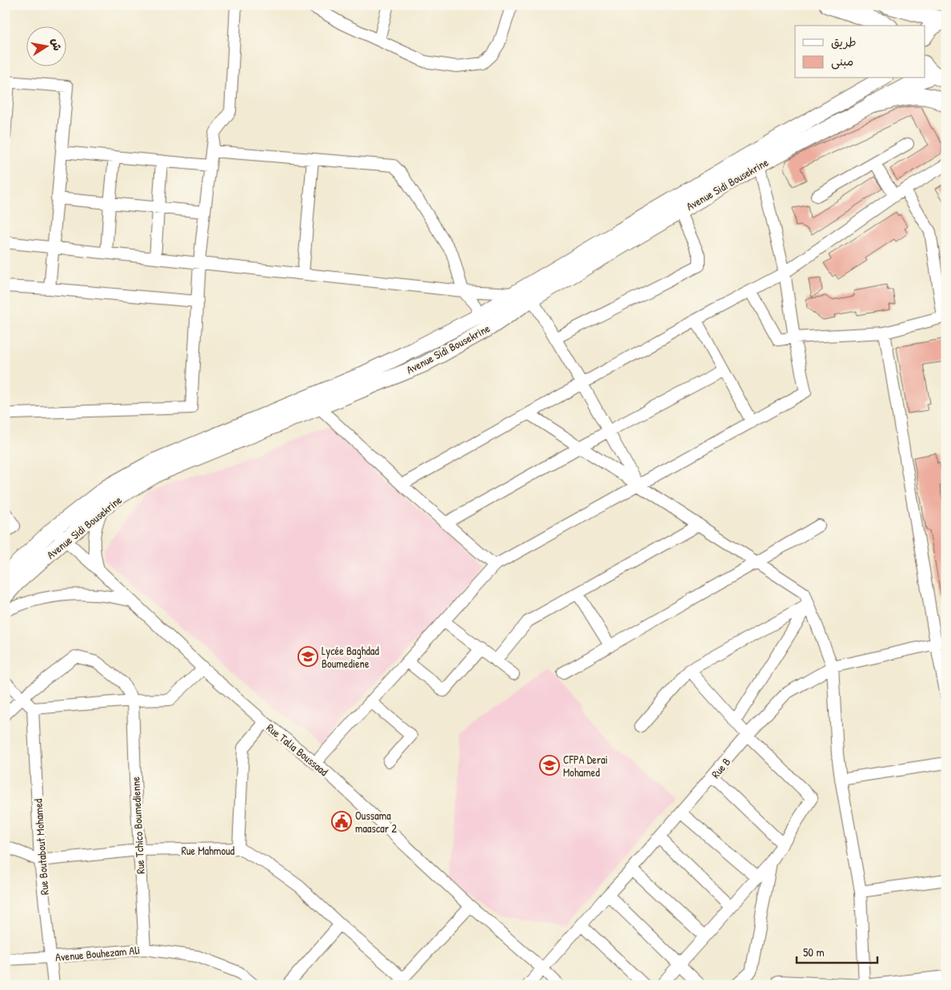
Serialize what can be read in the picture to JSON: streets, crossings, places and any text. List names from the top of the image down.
{
  "streets": {
    "main road": ["Avenue Sidi Bousekrine"],
    "street": [
      "Rue Talia Boussaad",
      "Rue B",
      "Rue Tchico Boumedienne",
      "Rue Boutabout Mohamed",
      "Rue Mahmoud",
      "Avenue Bouhezam Ali"
    ]
  },
  "crossings": [
    ["Avenue Sidi Bousekrine", "Rue Talia Boussaad"],
    ["Rue Talia Boussaad", "Rue B"],
    ["Rue Tchico Boumedienne", "Rue Mahmoud"],
    ["Rue Tchico Boumedienne", "Avenue Bouhezam Ali"],
    ["Rue Boutabout Mohamed", "Rue Mahmoud"],
    ["Rue Boutabout Mohamed", "Avenue Bouhezam Ali"]
  ],
  "places": {
    "school or university": ["Lycée Baghdad Boumediene", "CFPA Derai Mohamed"],
    "public building": ["Oussama maascar 2"]
  },
  "legend": ["طريق", "مبنى"],
  "scale_bar": "50 m",
  "north": "right"
}
